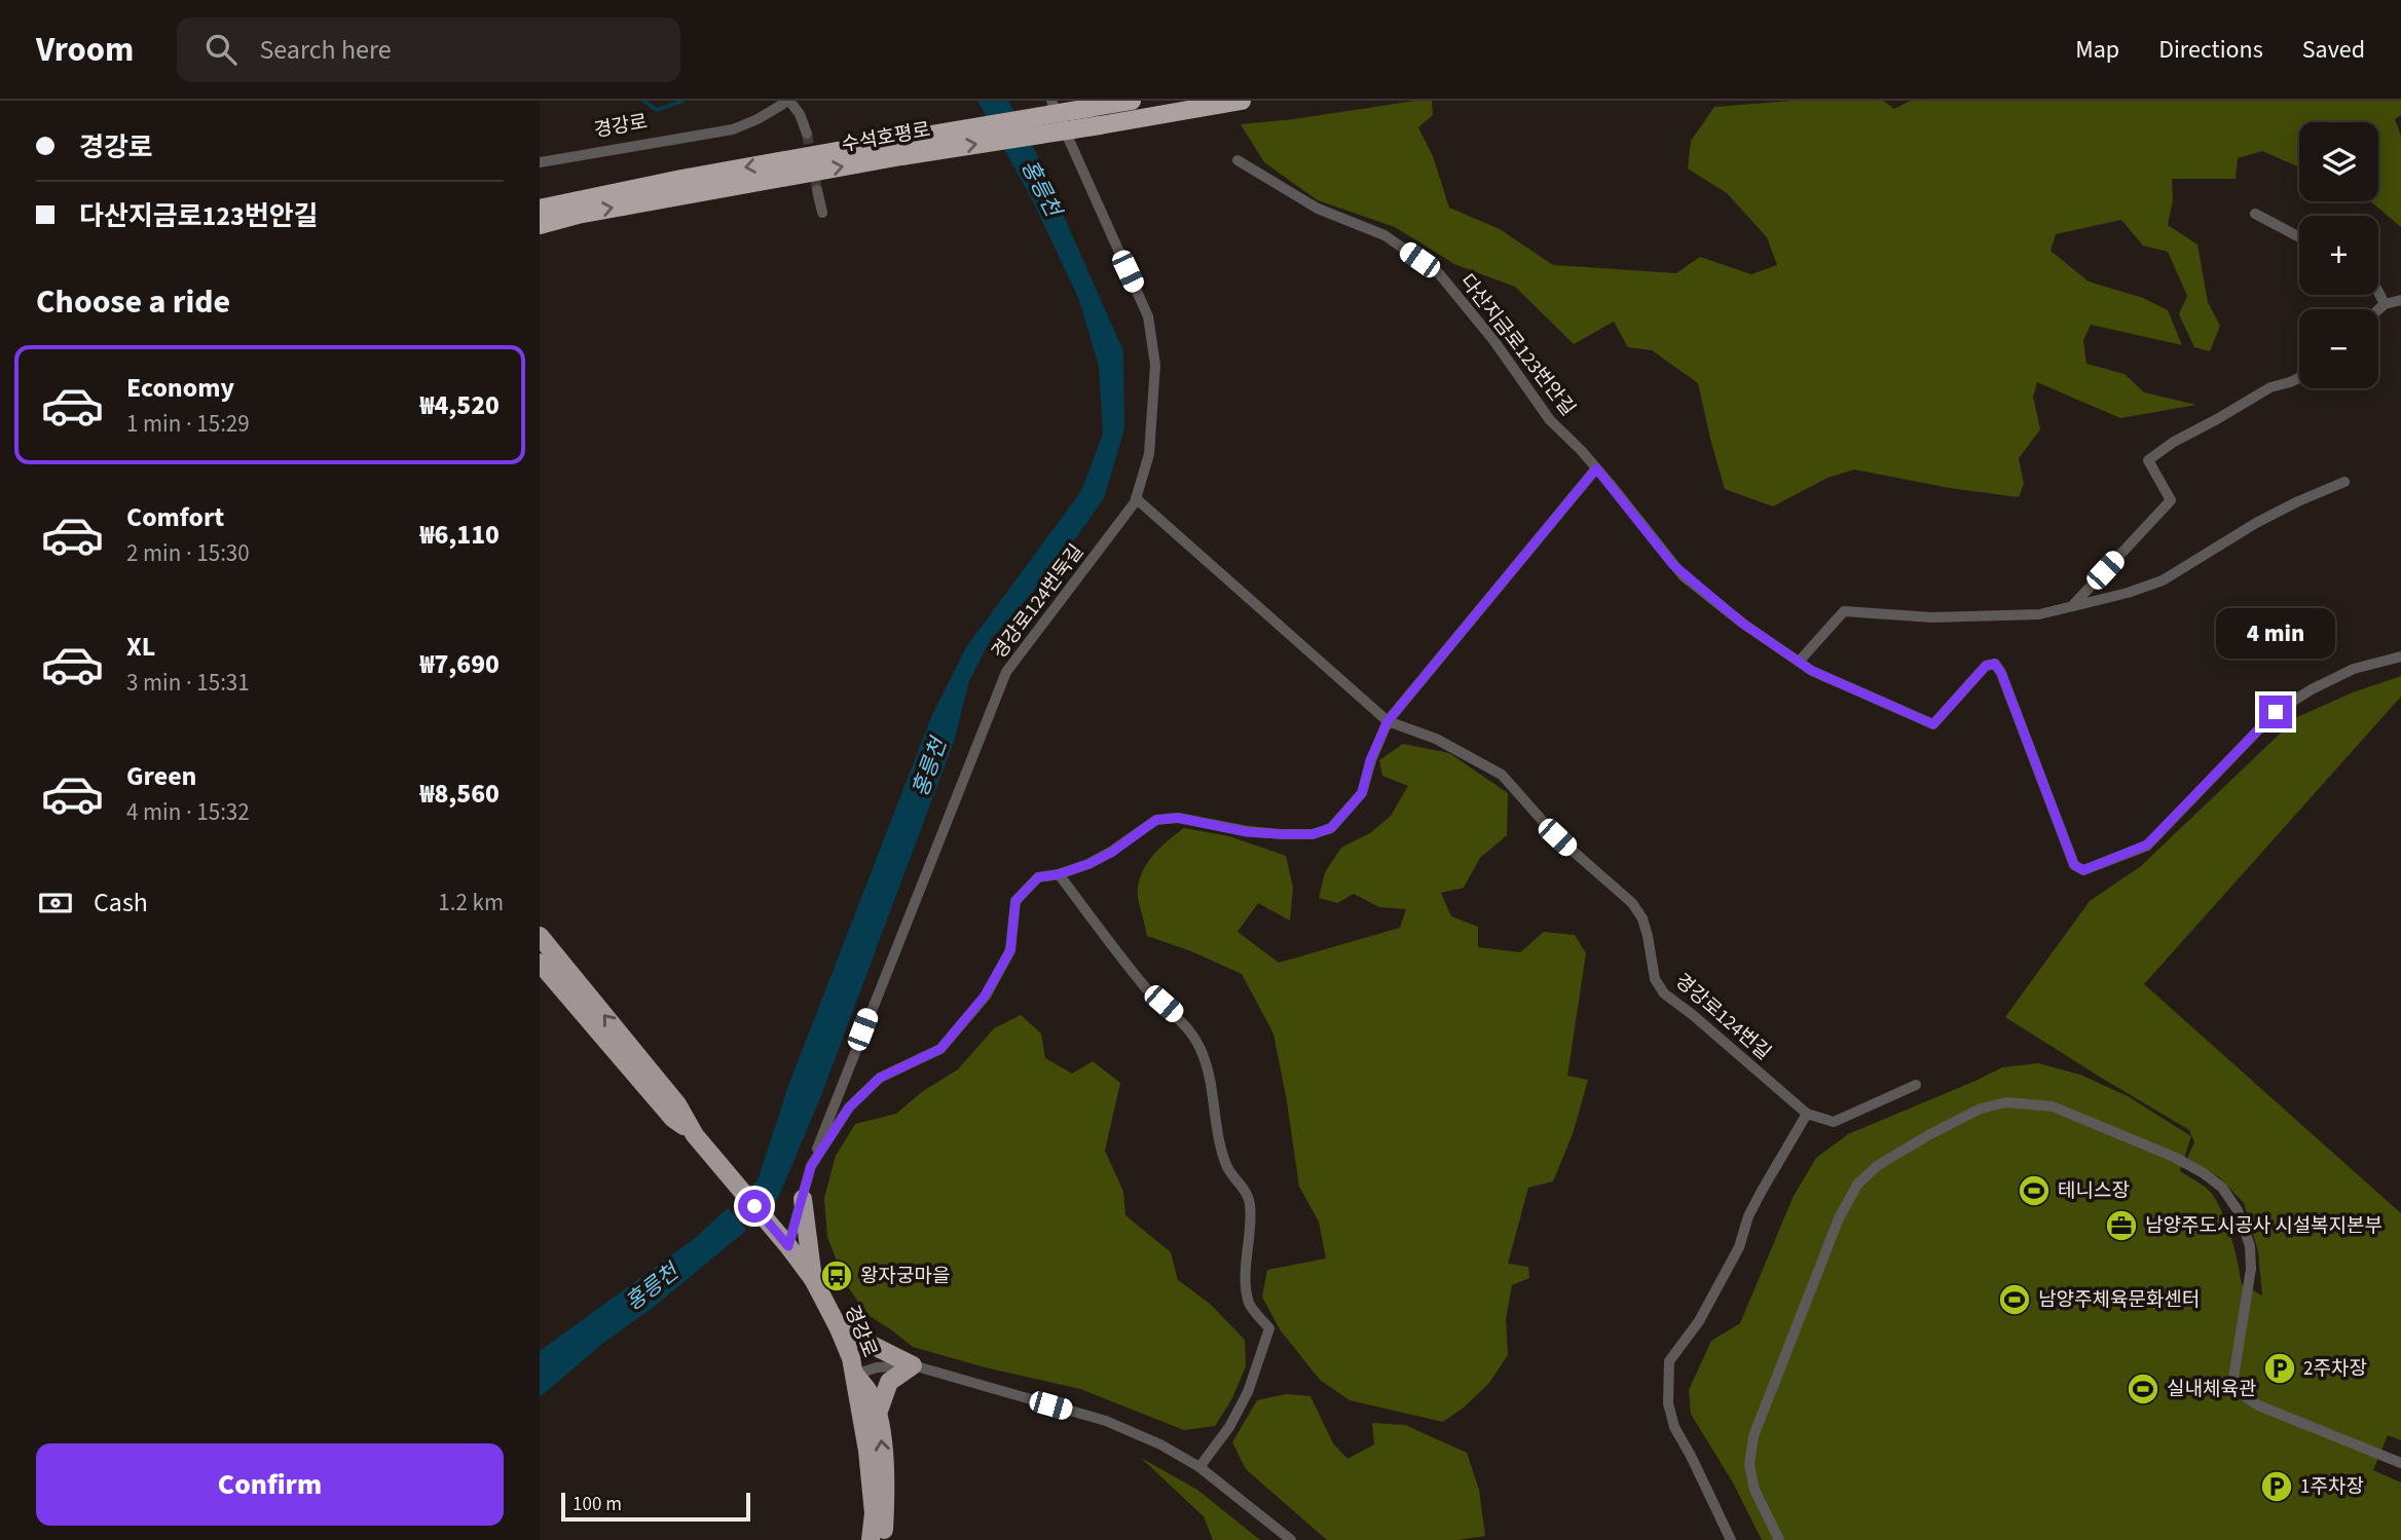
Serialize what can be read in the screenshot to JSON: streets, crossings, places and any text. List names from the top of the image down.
{
  "streets": {
    "highway": ["수석호평로"],
    "main road": ["경강로"],
    "street": ["다산지금로123번안길", "경강로124번둑길", "경강로124번길"]
  },
  "water": ["홍릉천"],
  "places": {
    "sports": ["테니스장", "남양주체육문화센터", "실내체육관"],
    "office": ["남양주도시공사 시설복지본부"],
    "bus stop": ["왕자궁마을"],
    "parking": ["2주차장", "1주차장"]
  },
  "scale_bar": "100 m",
  "page": {
    "header": "Vroom",
    "search": "Search here",
    "nav": ["Map", "Directions", "Saved"],
    "banner": ["경강로", "다산지금로123번안길"],
    "map_buttons": ["+", "−"],
    "heading": "Choose a ride",
    "list": [
      {
        "name": "Economy",
        "note": "1 min · 15:29",
        "value": "₩4,520"
      },
      {
        "name": "Comfort",
        "note": "2 min · 15:30",
        "value": "₩6,110"
      },
      {
        "name": "XL",
        "note": "3 min · 15:31",
        "value": "₩7,690"
      },
      {
        "name": "Green",
        "note": "4 min · 15:32",
        "value": "₩8,560"
      }
    ],
    "bubble": "4 min",
    "pay": ["Cash", "1.2 km"],
    "buttons": "Confirm",
    "scale": "100 m"
  }
}
